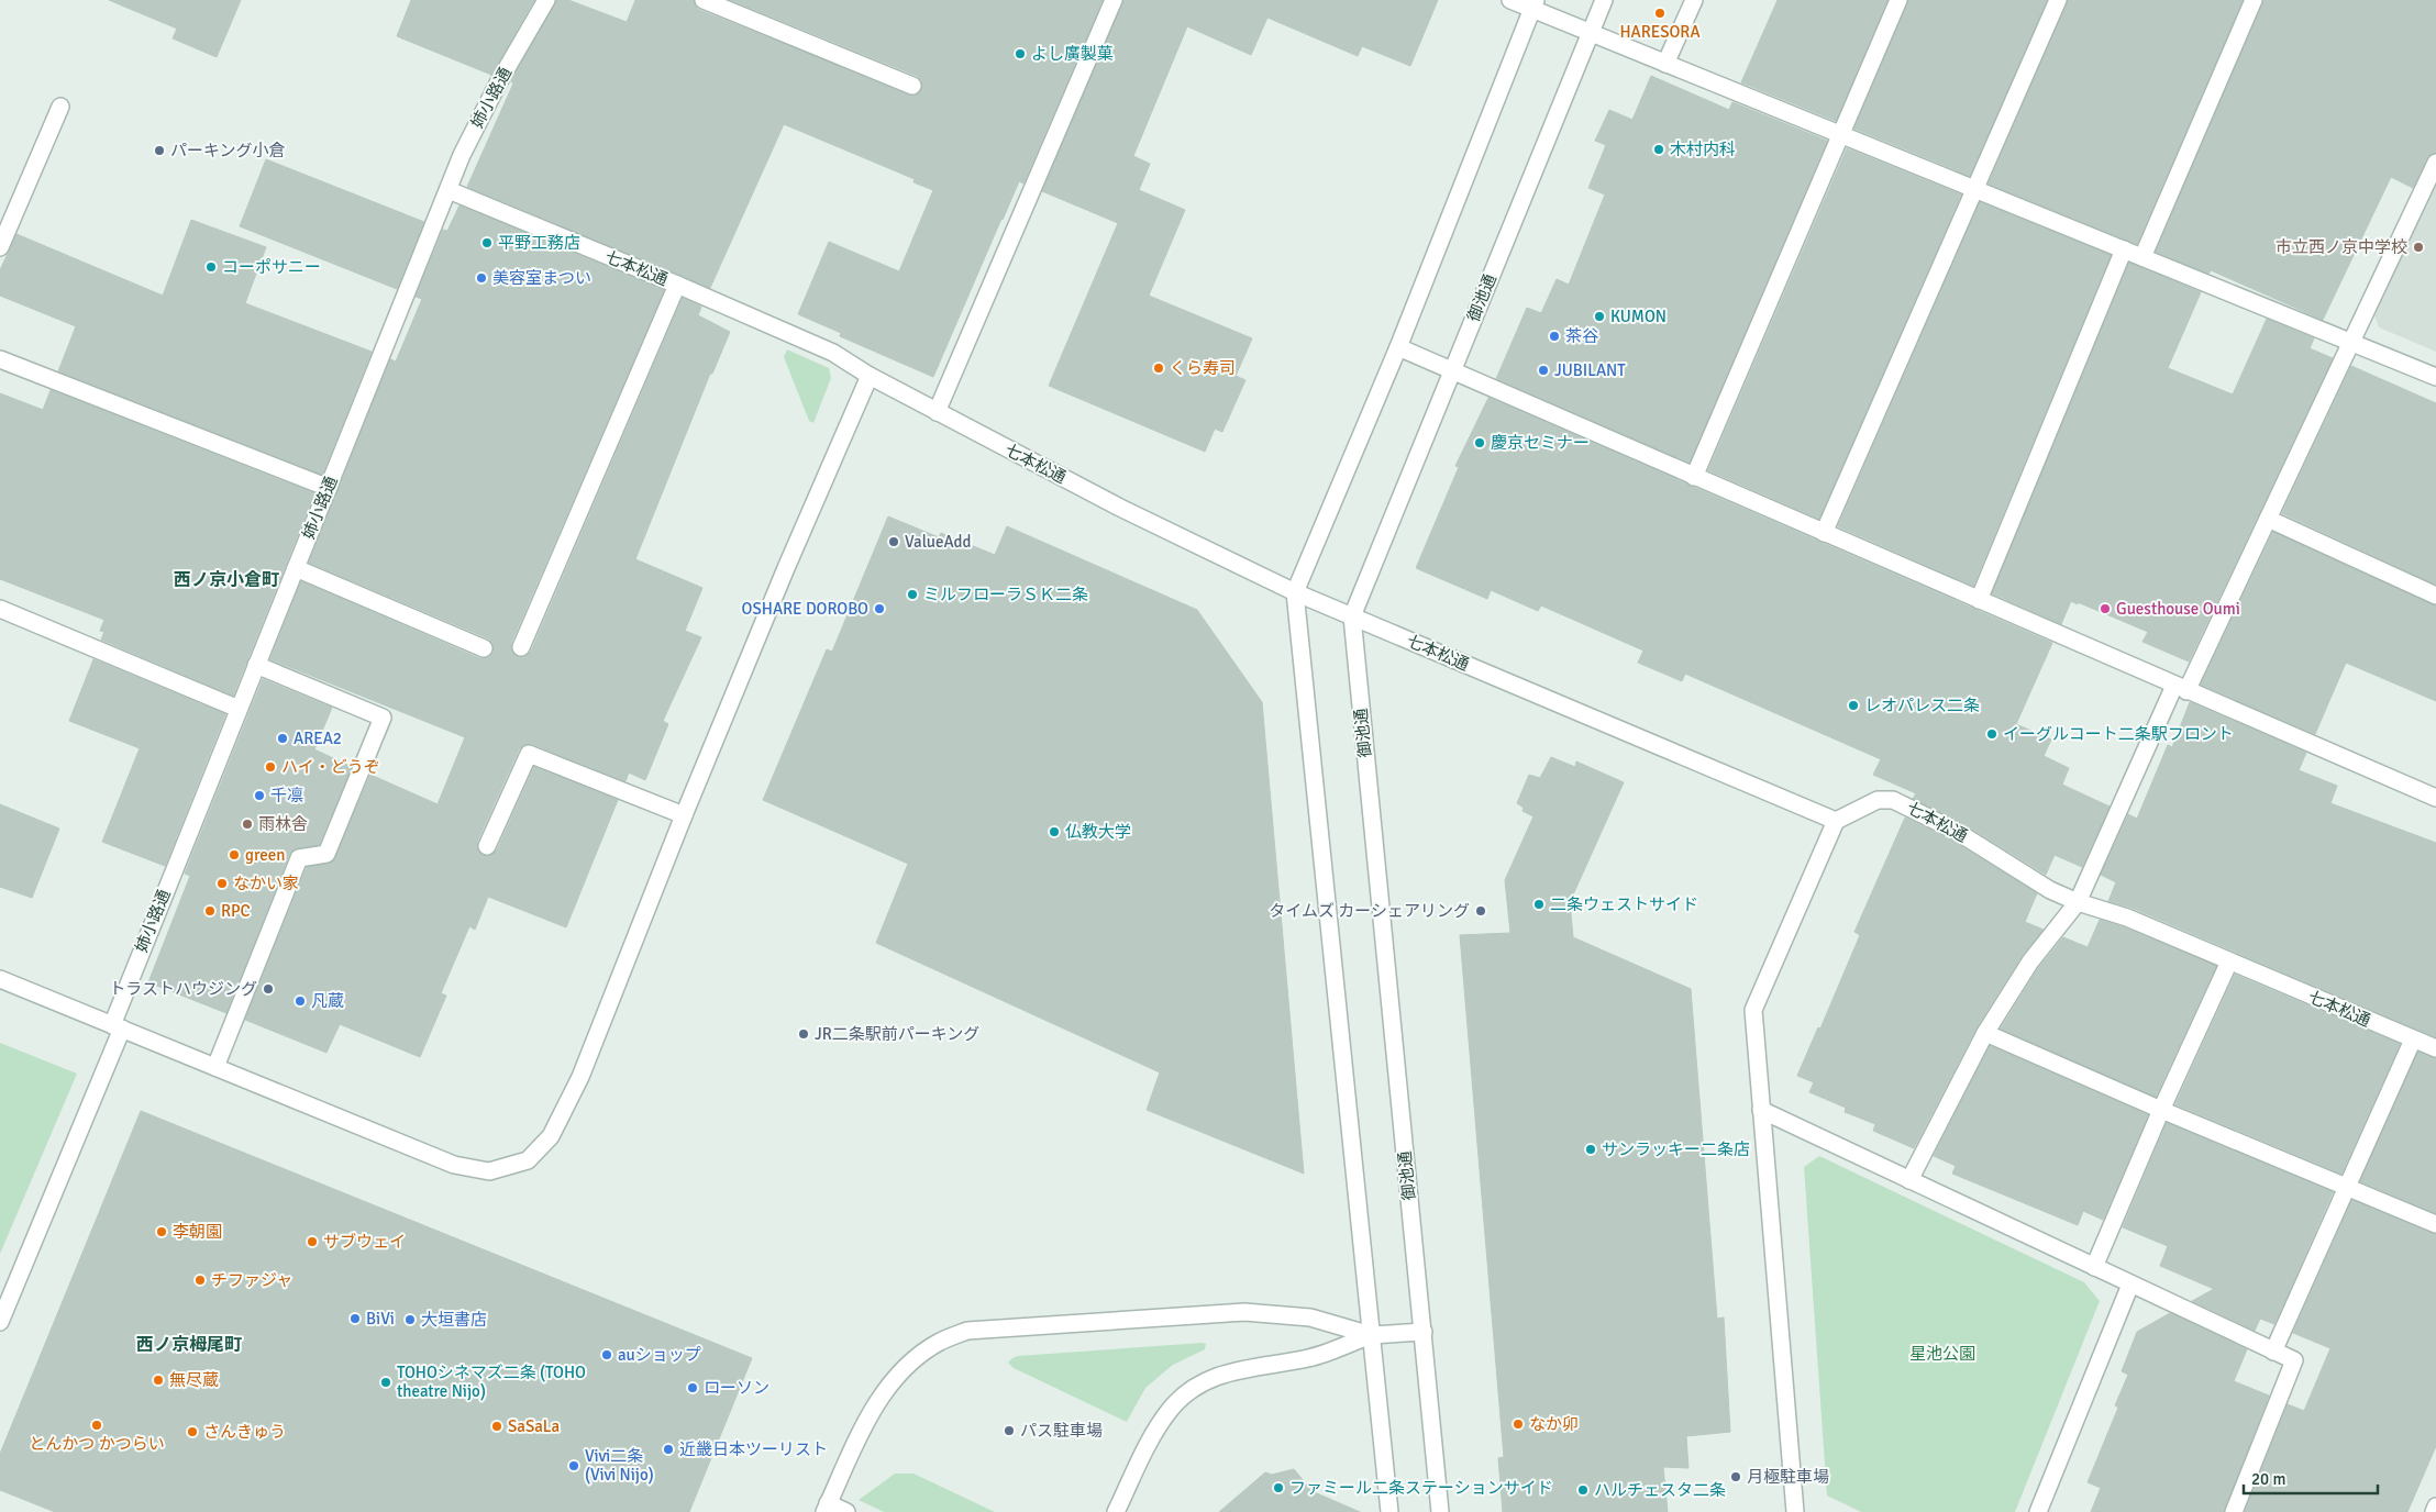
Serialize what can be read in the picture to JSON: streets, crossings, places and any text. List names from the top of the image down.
{
  "streets": {
    "street": ["姉小路通", "七本松通", "御池通"]
  },
  "crossings": [
    ["姉小路通", "七本松通"],
    ["七本松通", "御池通"]
  ],
  "districts": ["西ノ京小倉町", "西ノ京栂尾町"],
  "parks": ["星池公園"],
  "places": [
    "HARESORA",
    "よし廣製菓",
    "木村内科",
    "パーキング小倉",
    "平野工務店",
    "市立西ノ京中学校",
    "コーポサニー",
    "美容室まつい",
    "KUMON",
    "茶谷",
    "くら寿司",
    "JUBILANT",
    "慶京セミナー",
    "ValueAdd",
    "ミルフローラＳＫ二条",
    "OSHARE DOROBO",
    "Guesthouse Oumi",
    "レオパレス二条",
    "イーグルコート二条駅フロント",
    "AREA2",
    "ハイ・どうぞ",
    "千凛",
    "雨林舎",
    "仏教大学",
    "green",
    "なかい家",
    "二条ウェストサイド",
    "RPC",
    "タイムズ カーシェアリング",
    "トラストハウジング",
    "凡蔵",
    "JR二条駅前パーキング",
    "サンラッキー二条店",
    "李朝園",
    "サブウェイ",
    "チファジャ",
    "BiVi",
    "大垣書店",
    "auショップ",
    "無尽蔵",
    "TOHOシネマズ二条 (TOHO theatre Nijo)",
    "ローソン",
    "なか卯",
    "とんかつ かつらい",
    "SaSaLa",
    "パス駐車場",
    "さんきゅう",
    "近畿日本ツーリスト",
    "Vivi二条 (Vivi Nijo)",
    "月極駐車場",
    "ファミール二条ステーションサイド",
    "ハルチェスタ二条"
  ],
  "scale_bar": "20 m"
}
